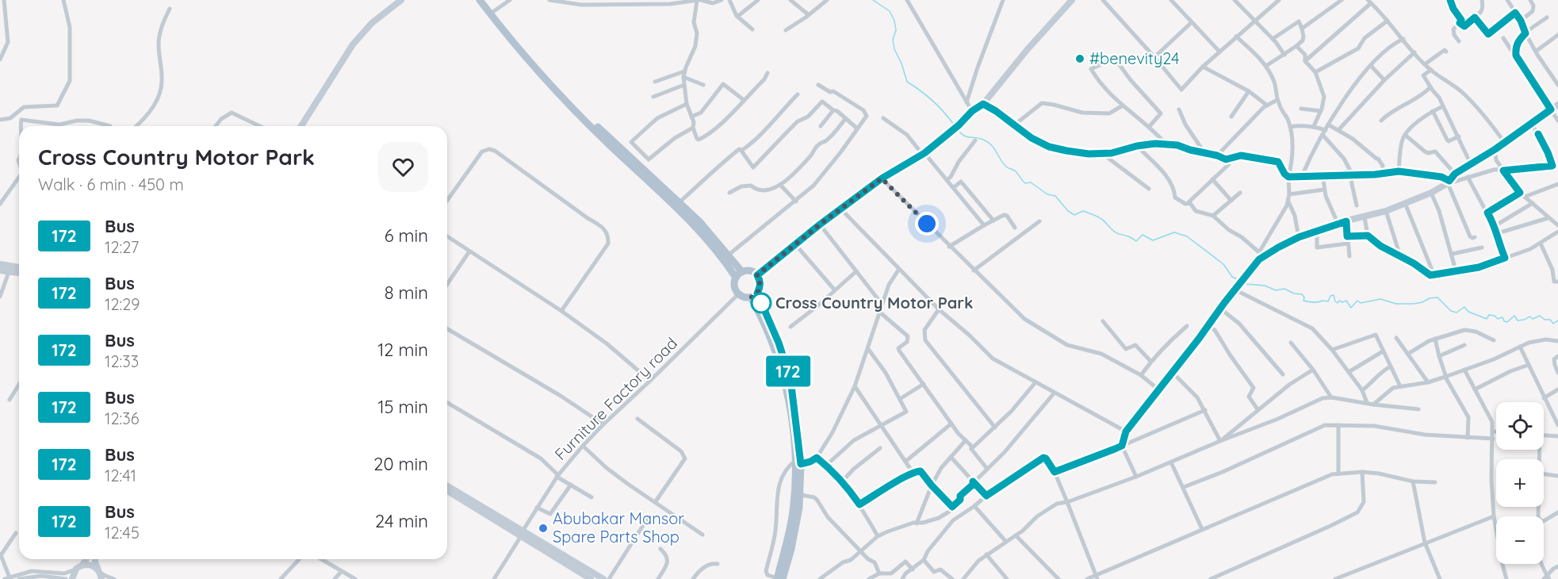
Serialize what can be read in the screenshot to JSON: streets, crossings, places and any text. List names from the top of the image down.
{
  "streets": {
    "street": ["Furniture Factory road"]
  },
  "places": ["#benevity24", "Cross Country Motor Park", "Abubakar Mansor Spare Parts Shop"],
  "lines": ["bus line 172"],
  "page": {
    "on_map": "172",
    "heading": ["Cross Country Motor Park", "Walk · 6 min · 450 m"],
    "list": [
      {
        "mark": "172",
        "name": "Bus",
        "note": "12:27",
        "value": "6 min"
      },
      {
        "mark": "172",
        "name": "Bus",
        "note": "12:29",
        "value": "8 min"
      },
      {
        "mark": "172",
        "name": "Bus",
        "note": "12:33",
        "value": "12 min"
      },
      {
        "mark": "172",
        "name": "Bus",
        "note": "12:36",
        "value": "15 min"
      },
      {
        "mark": "172",
        "name": "Bus",
        "note": "12:41",
        "value": "20 min"
      },
      {
        "mark": "172",
        "name": "Bus",
        "note": "12:45",
        "value": "24 min"
      }
    ],
    "map_buttons": ["+", "−"]
  }
}
